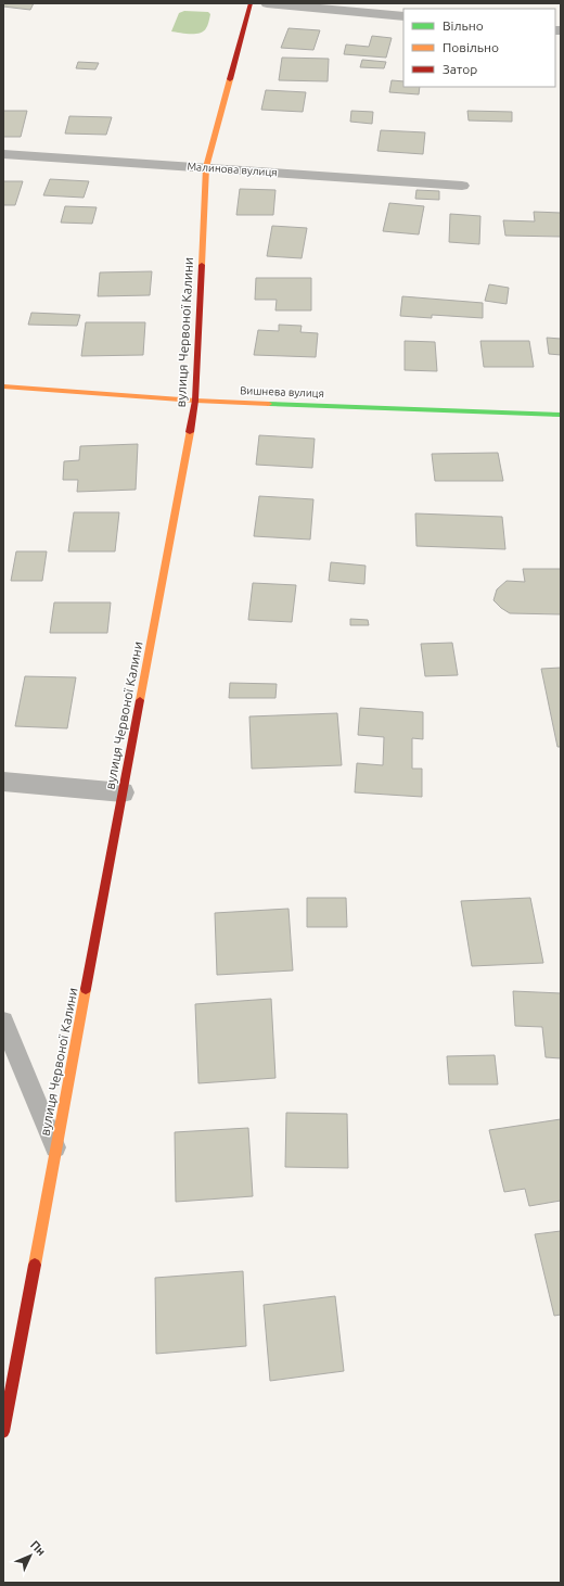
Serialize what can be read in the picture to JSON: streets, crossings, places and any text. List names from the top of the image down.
{
  "streets": {
    "street": ["Малинова вулиця", "вулиця Червоної Калини", "Вишнева вулиця"]
  },
  "crossings": [
    ["Малинова вулиця", "вулиця Червоної Калини"],
    ["вулиця Червоної Калини", "Вишнева вулиця"]
  ],
  "legend": ["Вільно", "Повільно", "Затор"],
  "north": "top right"
}
